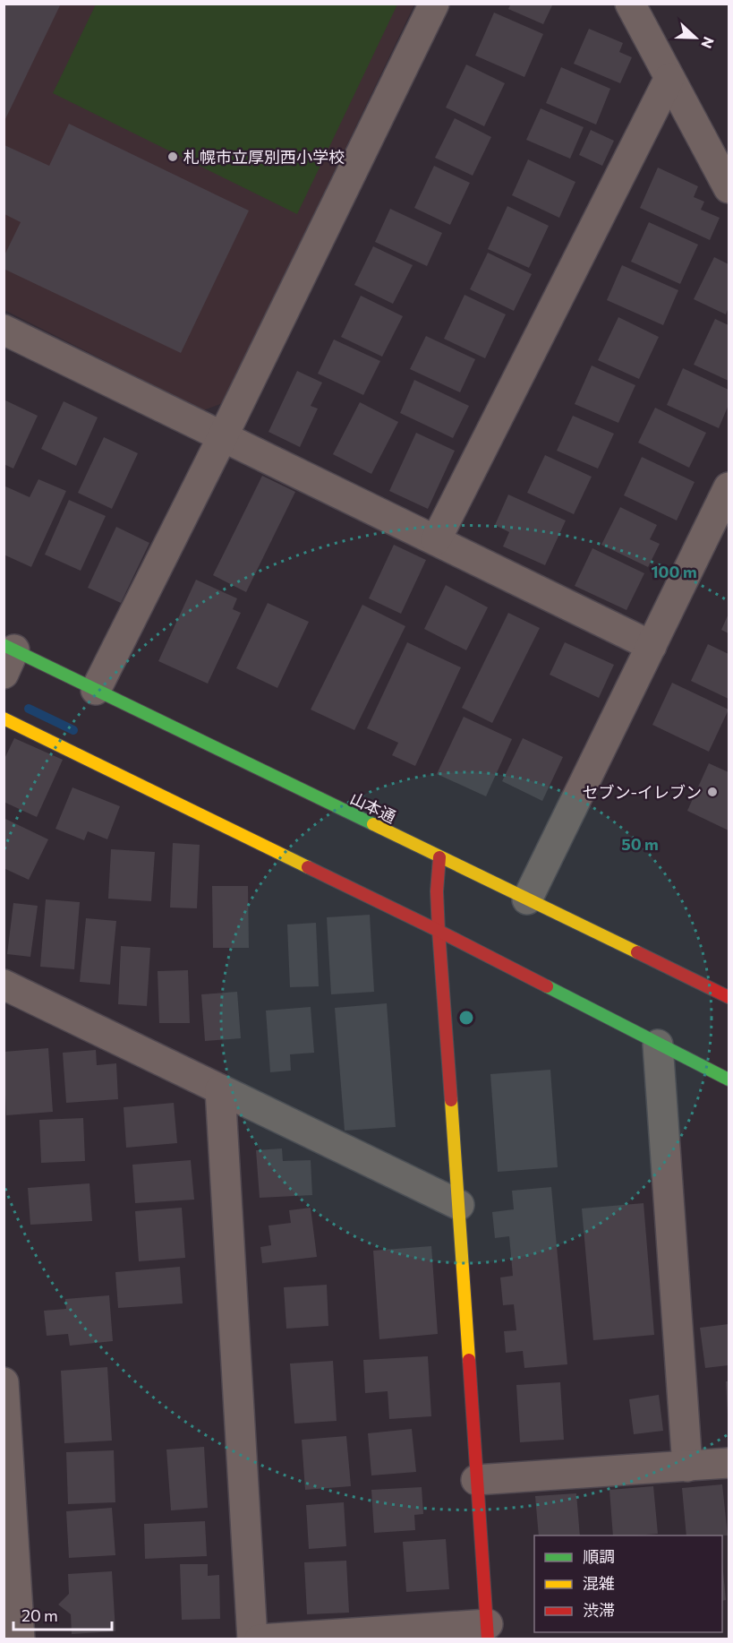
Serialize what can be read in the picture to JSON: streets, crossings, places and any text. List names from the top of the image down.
{
  "streets": {
    "street": ["山本通"]
  },
  "places": ["札幌市立厚別西小学校", "セブン-イレブン"],
  "legend": ["順調", "混雑", "渋滞"],
  "scale_bar": "20 m",
  "north": "right",
  "rings": ["100 m", "50 m"]
}
